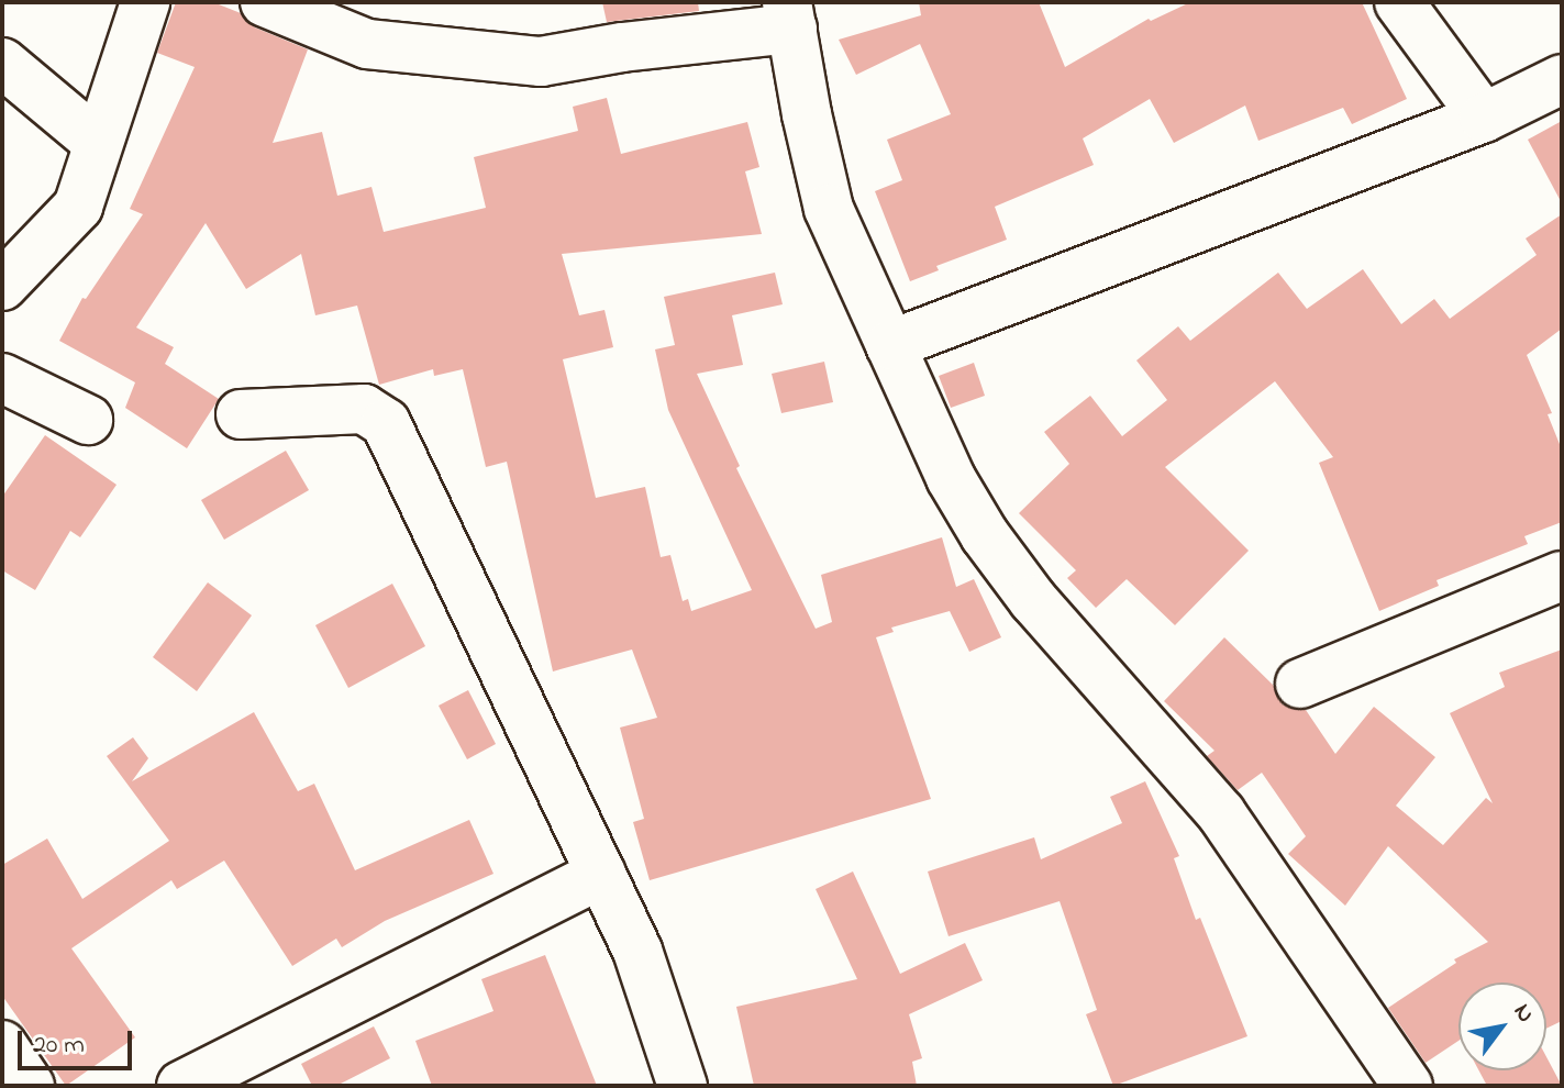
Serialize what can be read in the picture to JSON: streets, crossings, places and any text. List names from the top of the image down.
{
  "scale_bar": "20 m",
  "north": "top right"
}
